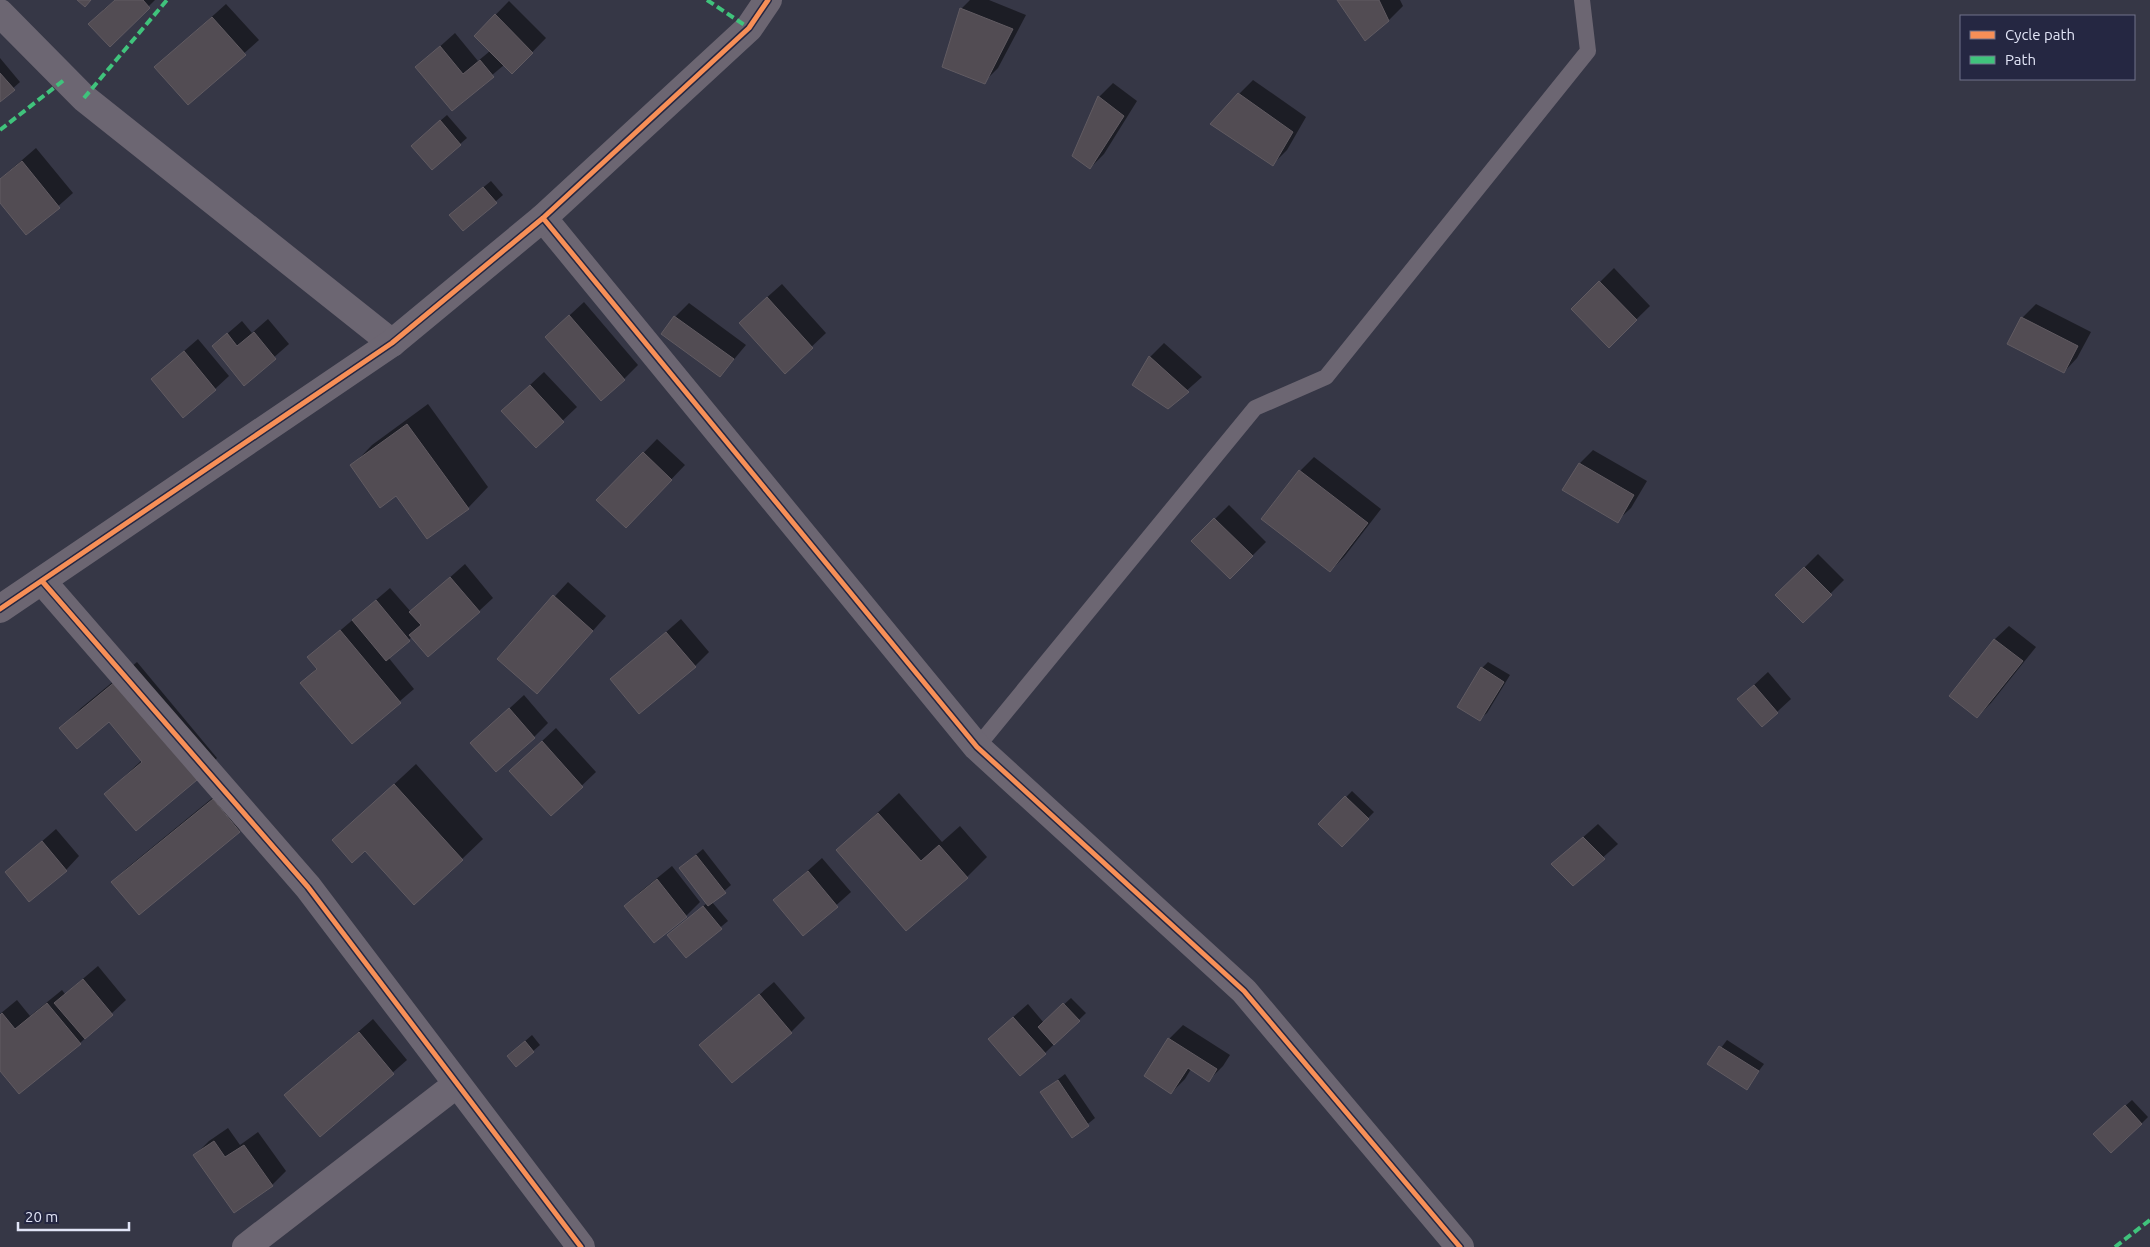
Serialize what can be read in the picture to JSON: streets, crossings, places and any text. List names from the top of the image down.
{
  "legend": ["Cycle path", "Path"],
  "scale_bar": "20 m"
}
